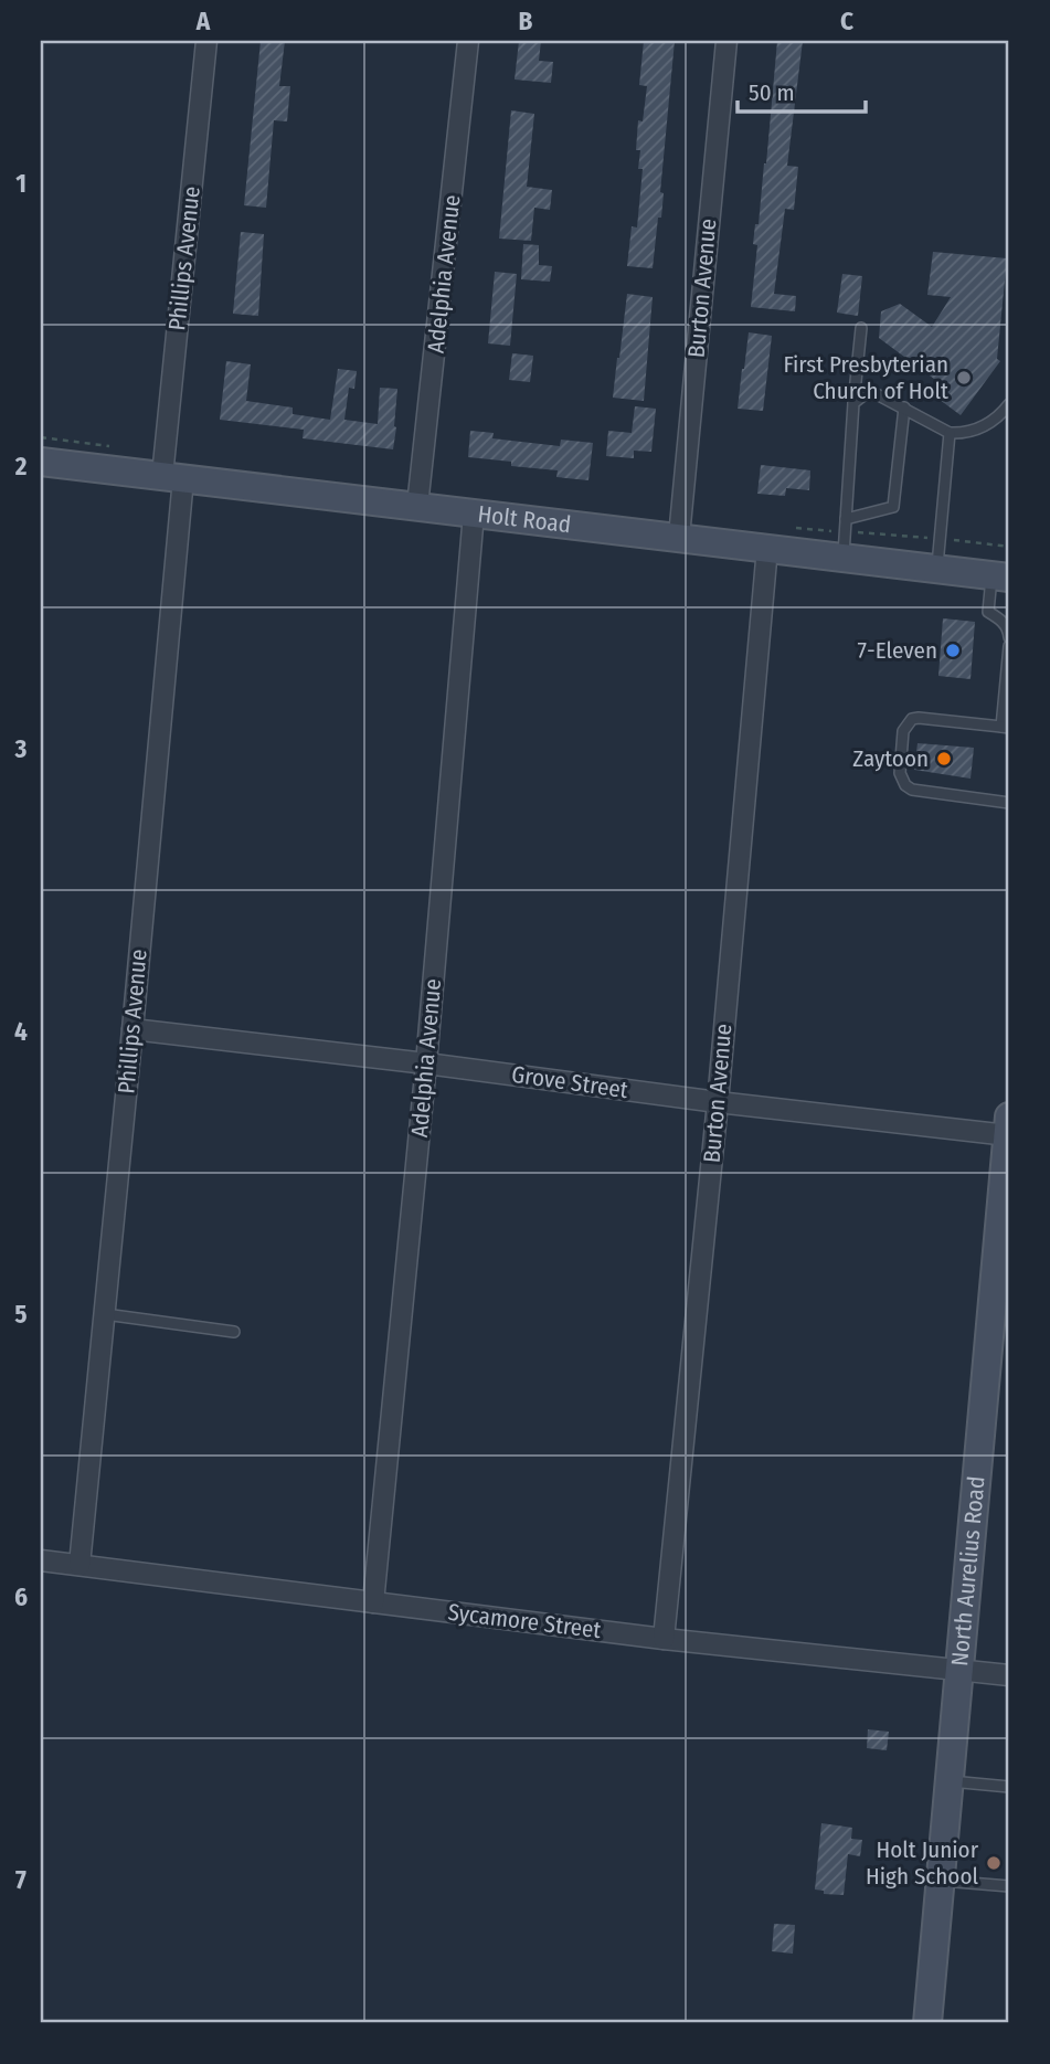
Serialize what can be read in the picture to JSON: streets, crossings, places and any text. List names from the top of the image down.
{
  "streets": {
    "main road": ["Holt Road", "North Aurelius Road"],
    "street": [
      "Phillips Avenue",
      "Adelphia Avenue",
      "Burton Avenue",
      "Grove Street",
      "Sycamore Street"
    ]
  },
  "crossings": [
    ["Phillips Avenue", "Holt Road"],
    ["Phillips Avenue", "Grove Street"],
    ["Phillips Avenue", "Sycamore Street"],
    ["Adelphia Avenue", "Holt Road"],
    ["Adelphia Avenue", "Grove Street"],
    ["Adelphia Avenue", "Sycamore Street"],
    ["Burton Avenue", "Holt Road"],
    ["Burton Avenue", "Grove Street"],
    ["Burton Avenue", "Sycamore Street"],
    ["Grove Street", "North Aurelius Road"],
    ["North Aurelius Road", "Sycamore Street"]
  ],
  "places": [
    "First Presbyterian Church of Holt",
    "7-Eleven",
    "Zaytoon",
    "Holt Junior High School"
  ],
  "scale_bar": "50 m",
  "grid": {
    "columns": ["A", "B", "C"],
    "rows": [
      "1",
      "2",
      "3",
      "4",
      "5",
      "6",
      "7"
    ]
  }
}
